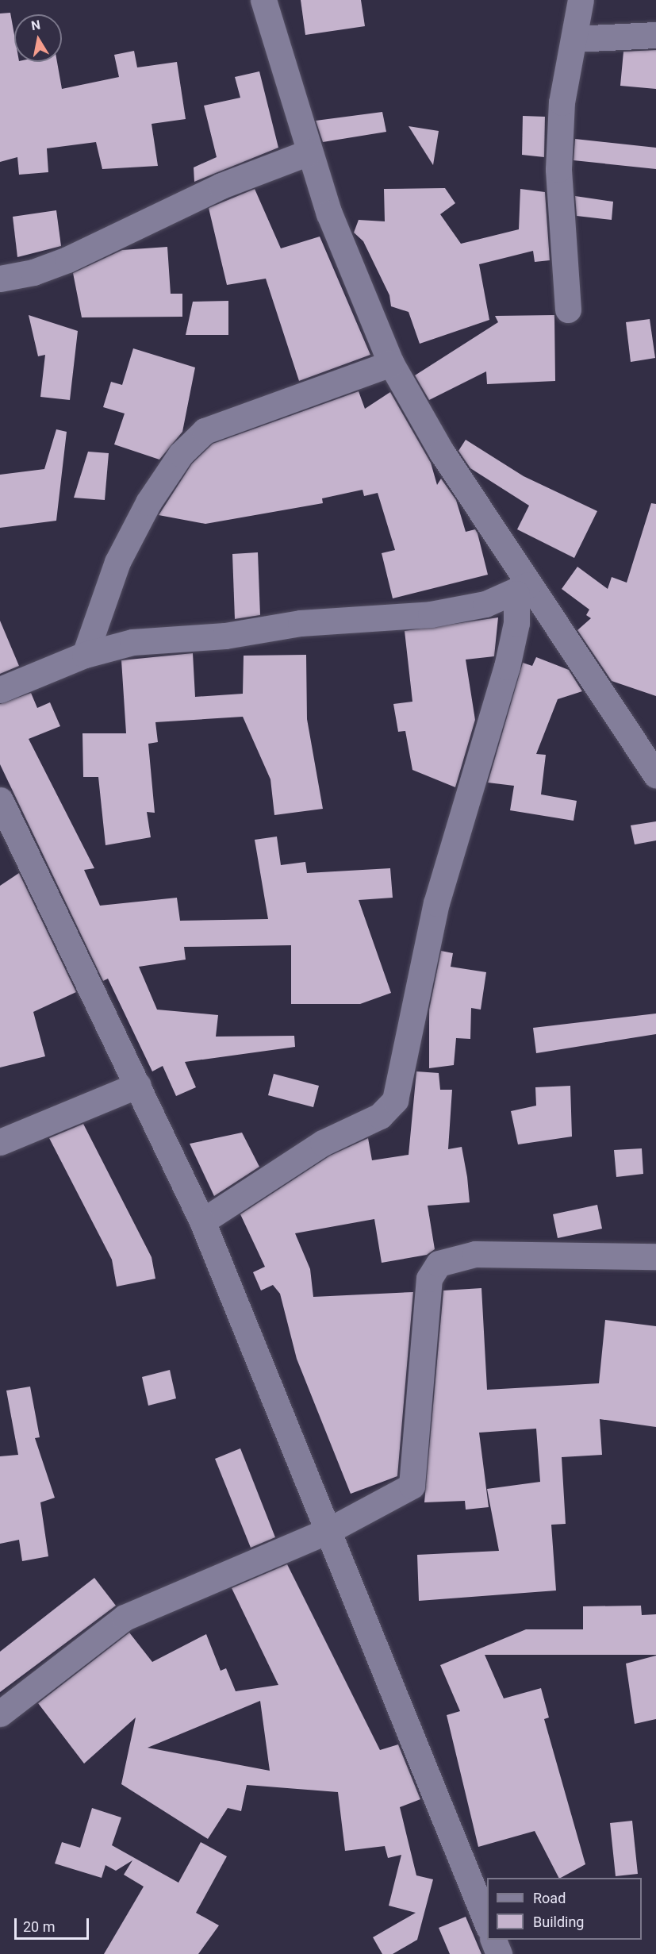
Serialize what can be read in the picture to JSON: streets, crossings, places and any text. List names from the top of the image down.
{
  "legend": ["Road", "Building"],
  "scale_bar": "20 m",
  "north": "top"
}
